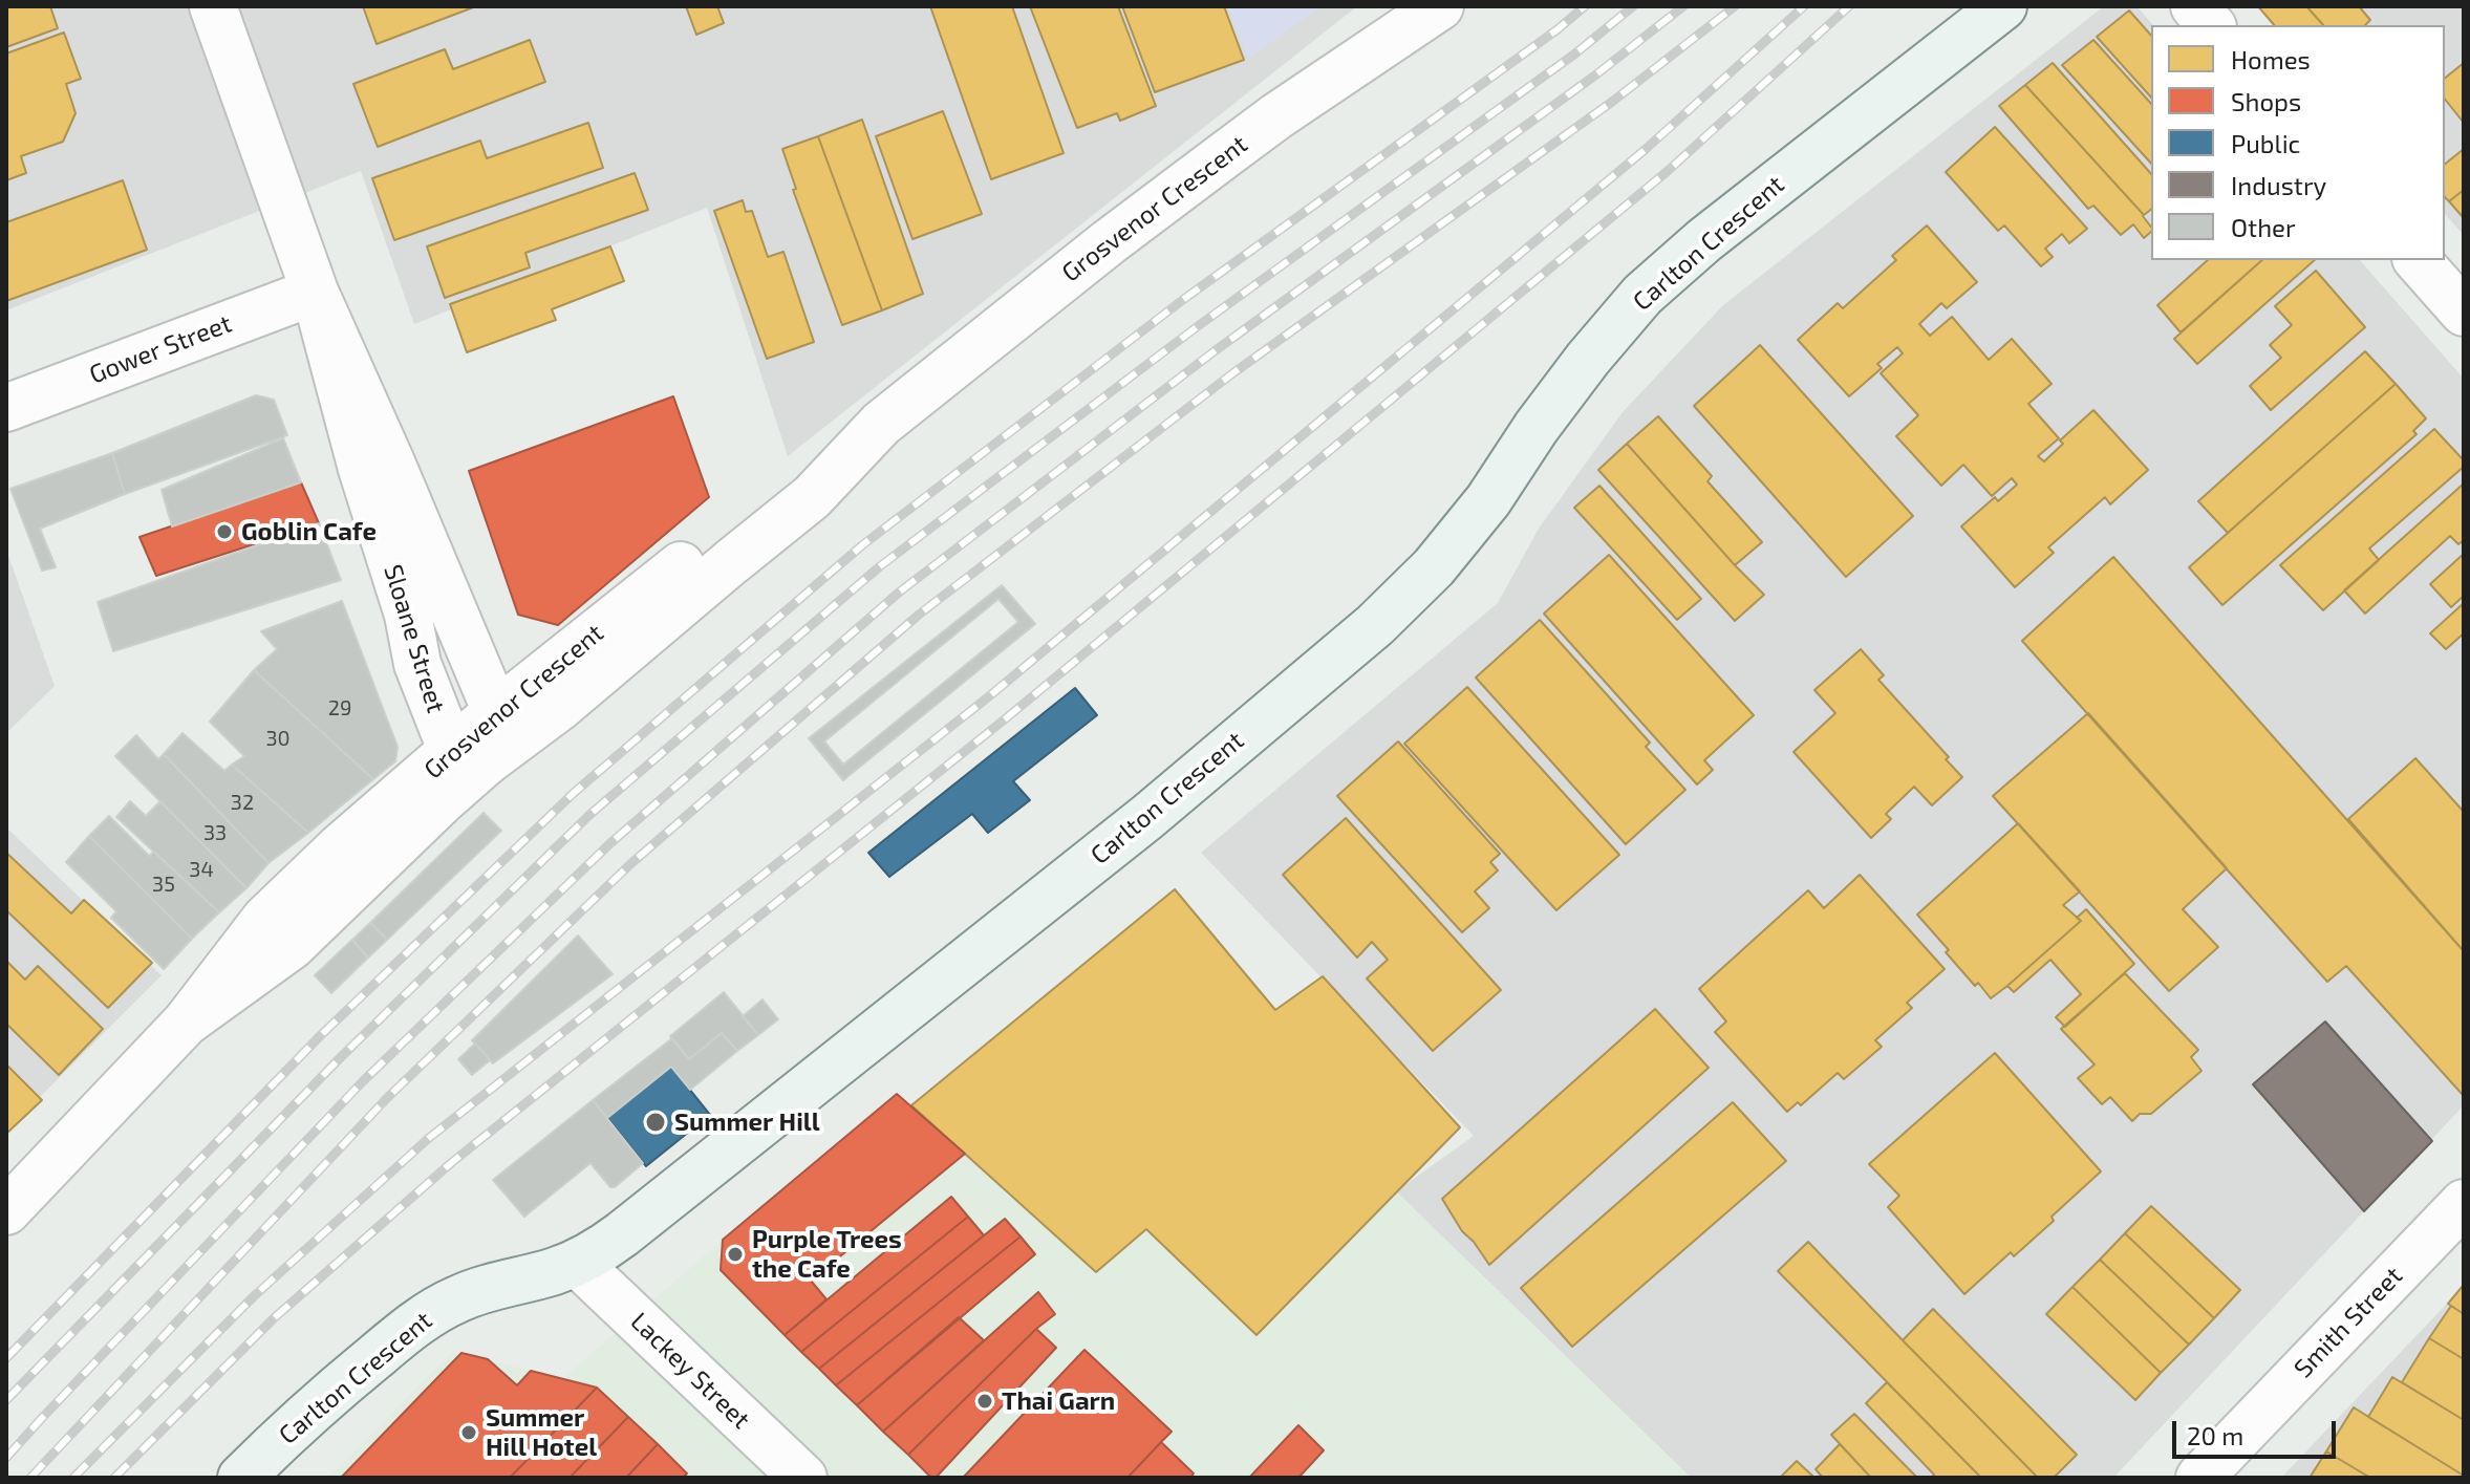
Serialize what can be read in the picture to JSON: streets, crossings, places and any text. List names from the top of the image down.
{
  "streets": {
    "main road": ["Carlton Crescent"],
    "street": [
      "Grosvenor Crescent",
      "Gower Street",
      "Sloane Street",
      "Smith Street",
      "Lackey Street"
    ]
  },
  "crossings": [
    ["Grosvenor Crescent", "Sloane Street"],
    ["Carlton Crescent", "Lackey Street"],
    ["Gower Street", "Sloane Street"]
  ],
  "places": [
    "Goblin Cafe",
    "Summer Hill",
    "Purple Trees the Cafe",
    "Thai Garn",
    "Summer Hill Hotel"
  ],
  "house_numbers": [
    "29",
    "30",
    "32",
    "33",
    "34",
    "35"
  ],
  "legend": [
    "Homes",
    "Shops",
    "Public",
    "Industry",
    "Other"
  ],
  "scale_bar": "20 m"
}
